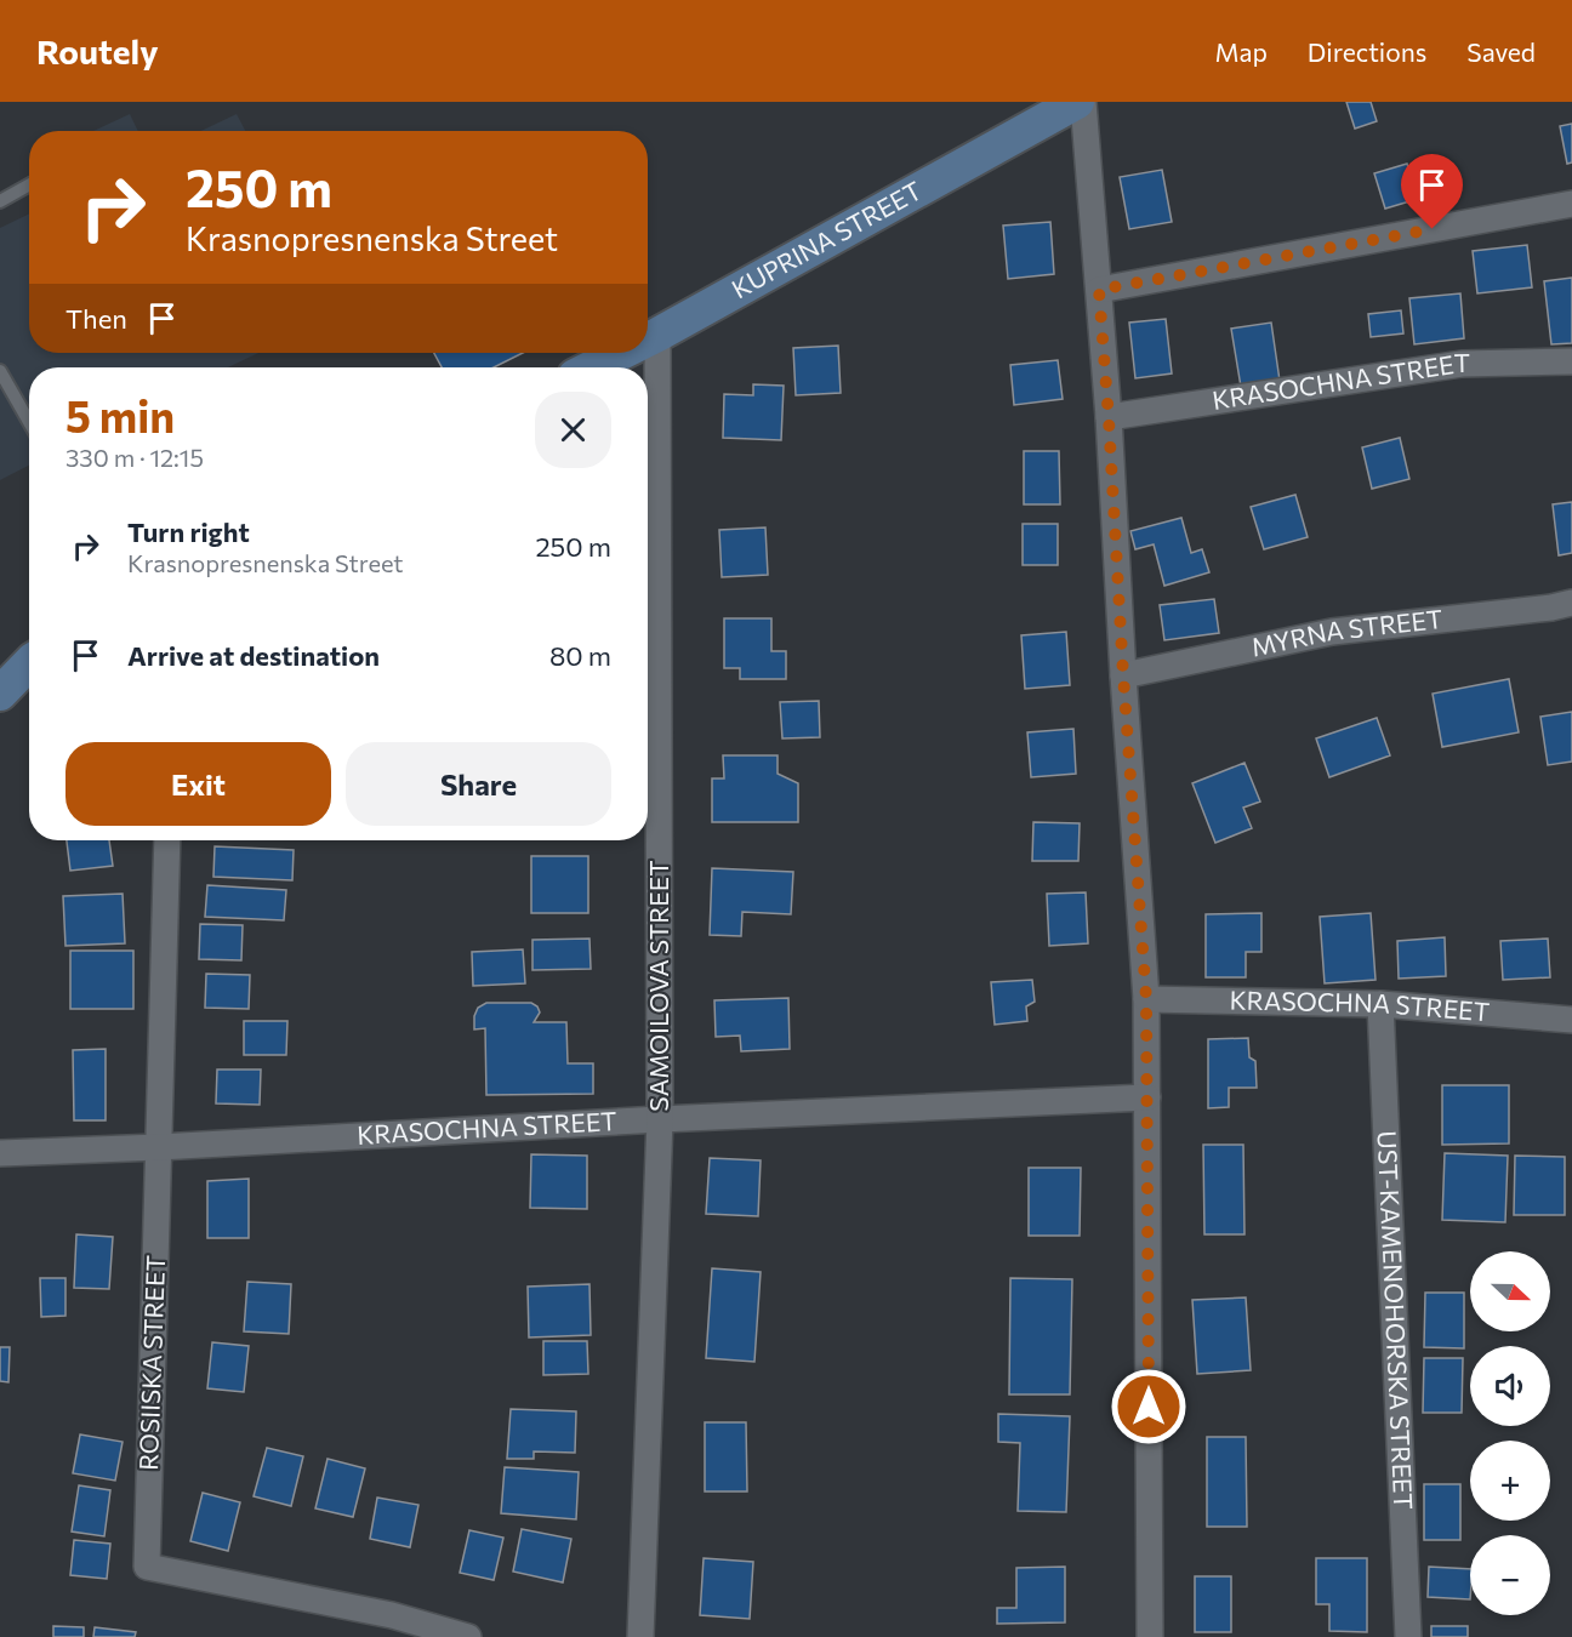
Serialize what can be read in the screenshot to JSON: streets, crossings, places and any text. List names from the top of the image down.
{
  "streets": {
    "main road": ["KUPRINA STREET"],
    "street": [
      "KRASOCHNA STREET",
      "MYRNA STREET",
      "SAMOILOVA STREET",
      "UST-KAMENOHORSKA STREET",
      "ROSIISKA STREET"
    ]
  },
  "crossings": [
    ["KUPRINA STREET", "SAMOILOVA STREET"],
    ["KRASOCHNA STREET", "SAMOILOVA STREET"],
    ["KRASOCHNA STREET", "UST-KAMENOHORSKA STREET"],
    ["KRASOCHNA STREET", "ROSIISKA STREET"]
  ],
  "north": "right",
  "page": {
    "header": "Routely",
    "nav": ["Map", "Directions", "Saved"],
    "turn": ["250 m", "Krasnopresnenska Street"],
    "then": "Then",
    "heading": ["5 min", "330 m · 12:15"],
    "list": [
      {
        "name": "Turn right",
        "note": "Krasnopresnenska Street",
        "value": "250 m"
      },
      {
        "name": "Arrive at destination",
        "value": "80 m"
      }
    ],
    "buttons": ["Exit", "Share"],
    "map_buttons": ["+", "−"]
  }
}
